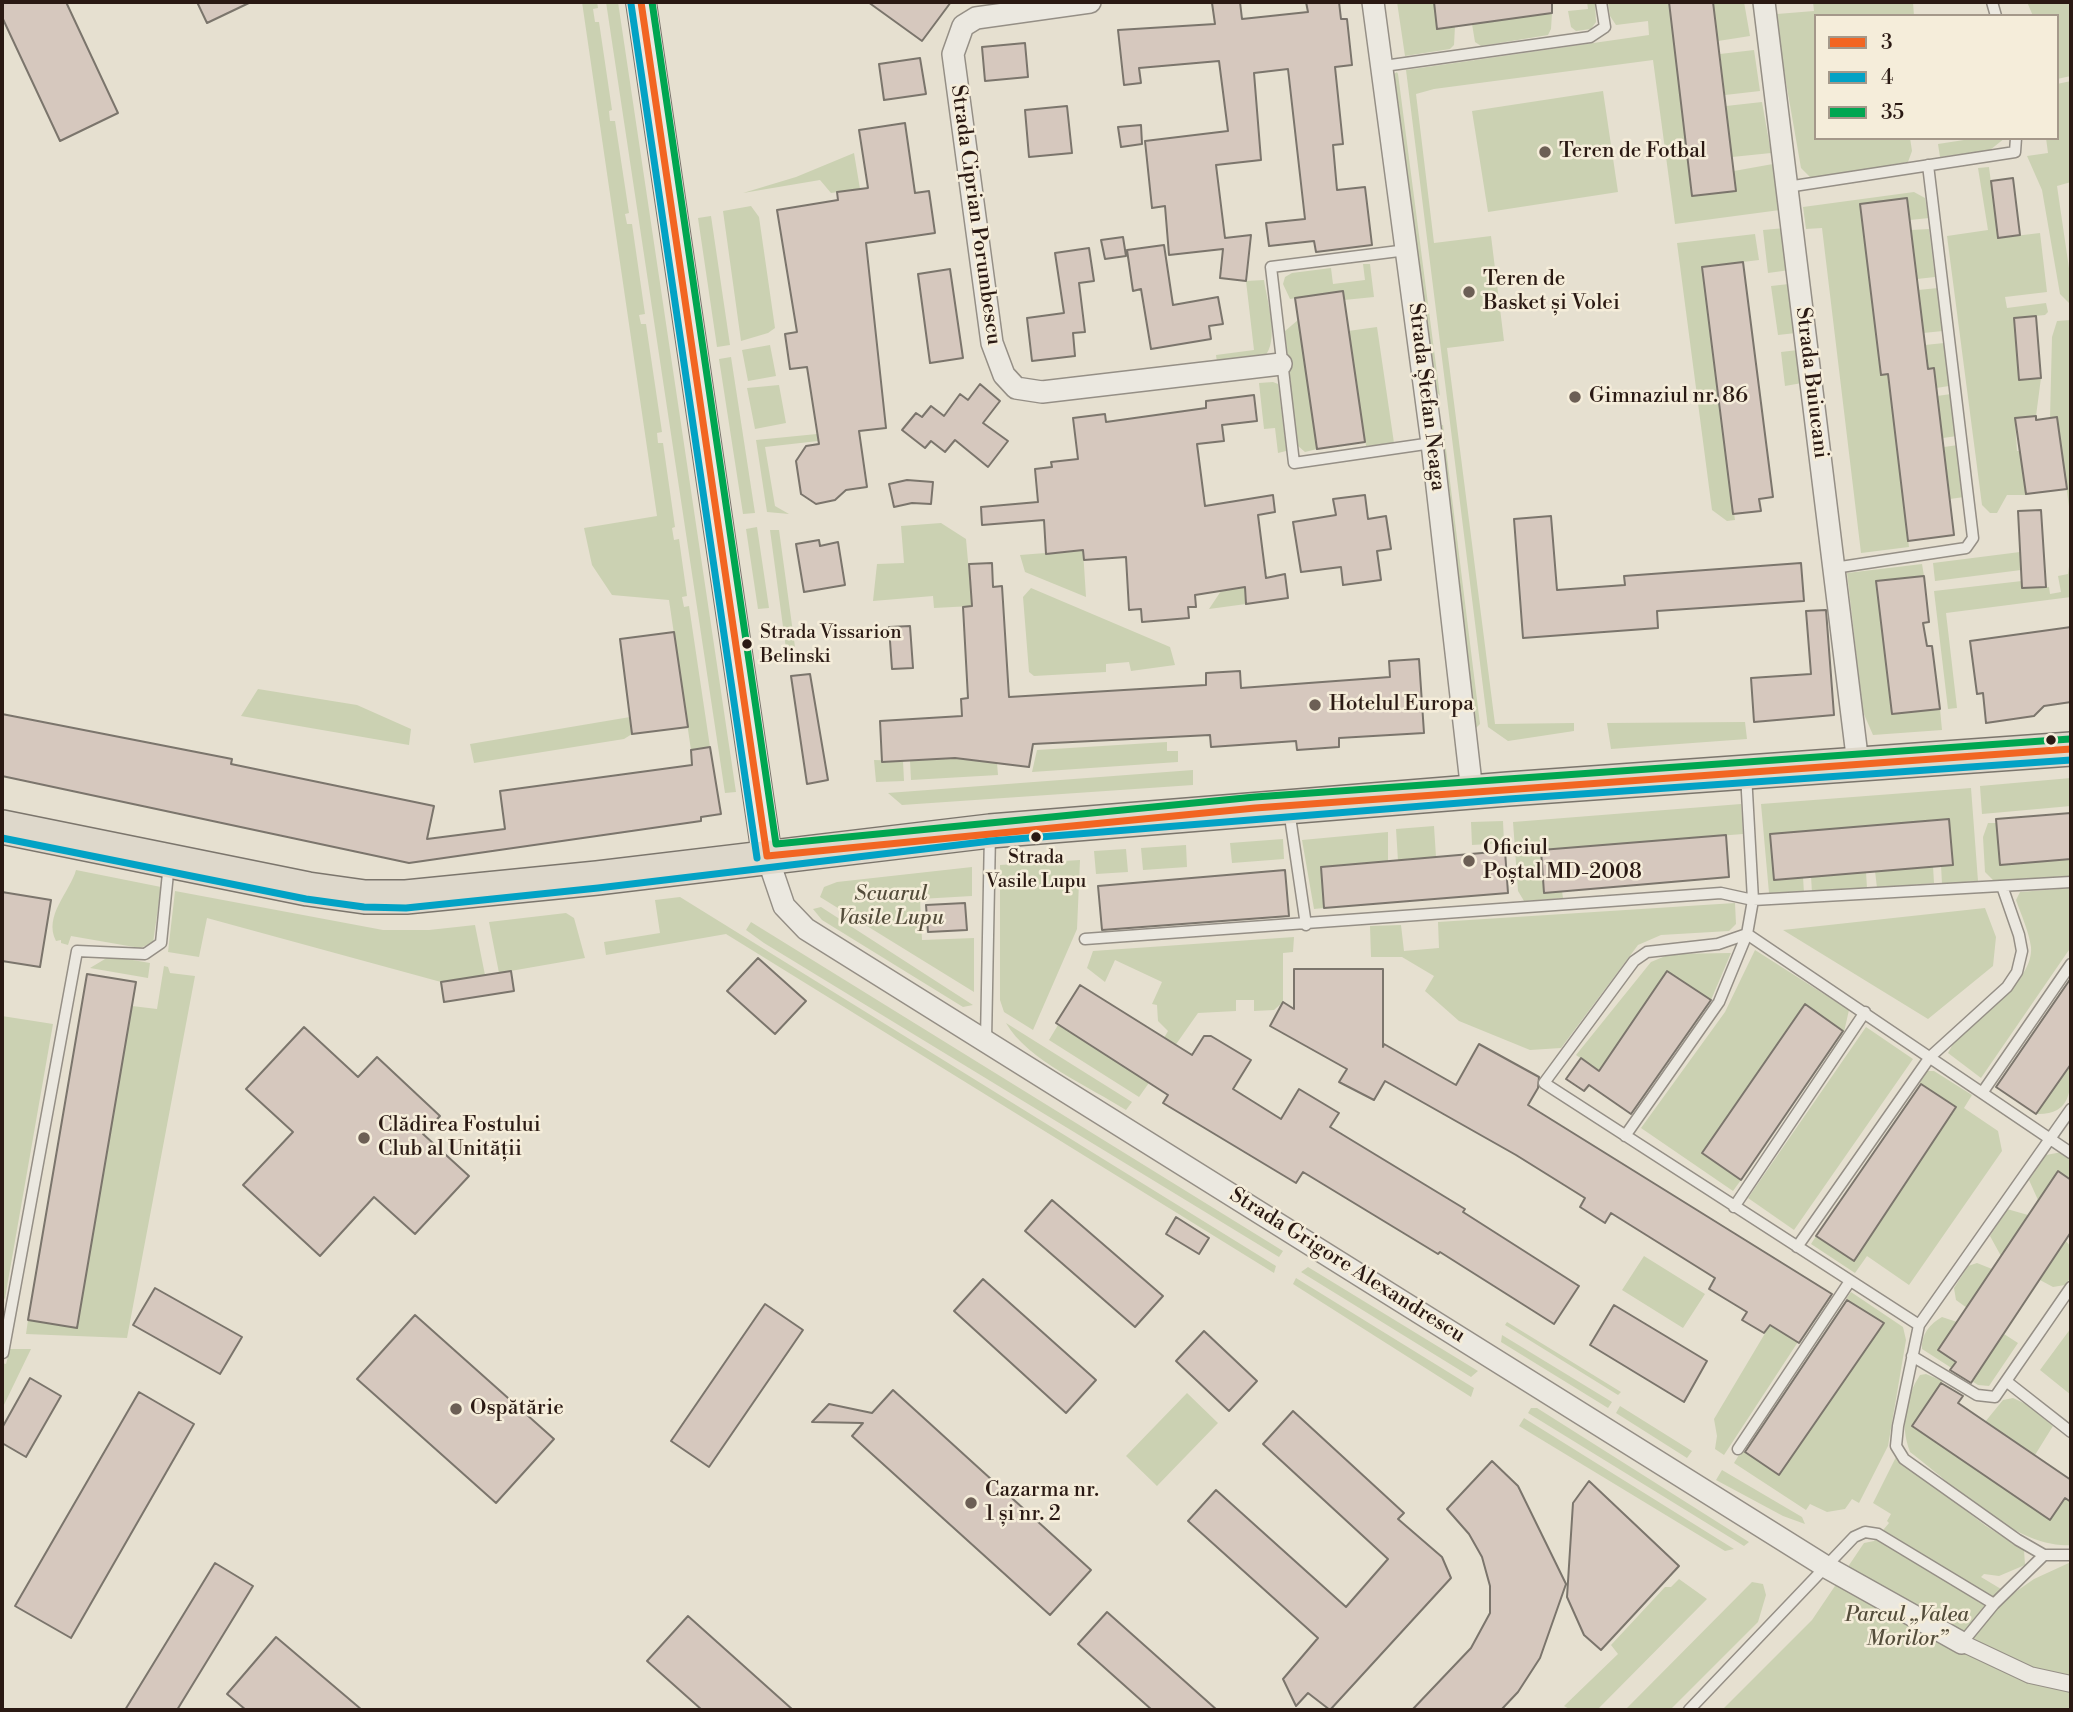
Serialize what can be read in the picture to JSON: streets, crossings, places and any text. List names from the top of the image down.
{
  "streets": {
    "street": [
      "Strada Ciprian Porumbescu",
      "Strada Buiucani",
      "Strada Ștefan Neaga",
      "Strada Grigore Alexandrescu"
    ]
  },
  "parks": ["Scuarul Vasile Lupu", "Parcul „Valea Morilor”"],
  "places": [
    "Teren de Fotbal",
    "Teren de Basket și Volei",
    "Gimnaziul nr. 86",
    "Strada Vissarion Belinski",
    "Hotelul Europa",
    "Strada Vasile Lupu",
    "Oficiul Poștal MD-2008",
    "Clădirea Fostului Club al Unității",
    "Ospătărie",
    "Cazarma nr. 1 și nr. 2"
  ],
  "lines": ["transit line 3", "transit line 35", "transit line 4"],
  "legend": ["3", "4", "35"]
}
